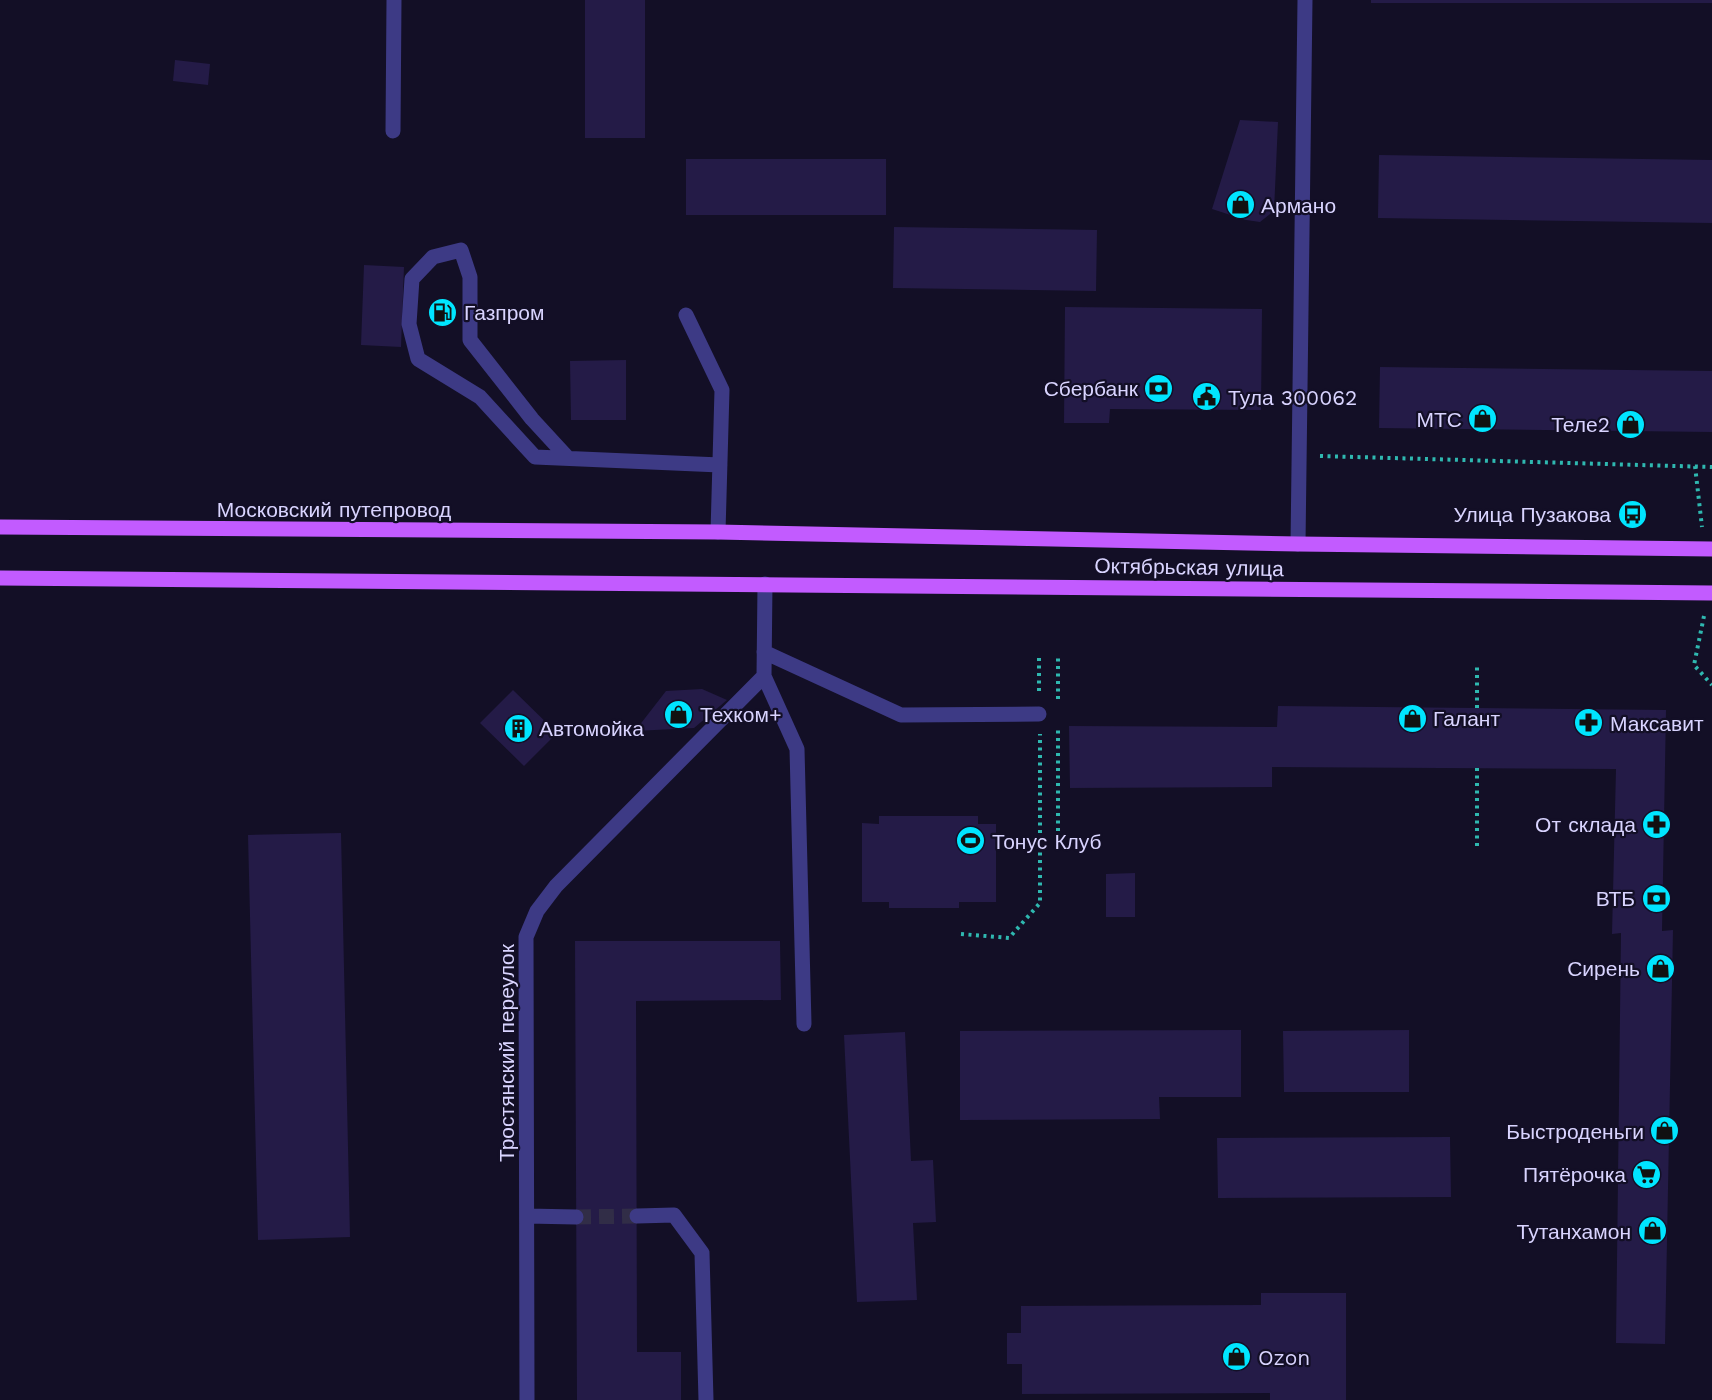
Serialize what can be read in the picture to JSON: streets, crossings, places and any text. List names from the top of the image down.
{
  "streets": {
    "main road": ["Московский путепровод", "Октябрьская улица"],
    "street": ["Тростянский переулок"]
  },
  "crossings": [
    ["Московский путепровод", "Октябрьская улица"]
  ],
  "places": {
    "shop": [
      "Армано",
      "МТС",
      "Теле2",
      "Техком+",
      "Галант",
      "Сирень",
      "Быстроденьги",
      "Тутанхамон",
      "Ozon"
    ],
    "fuel station": ["Газпром"],
    "bank": ["Сбербанк", "ВТБ"],
    "public building": ["Тула 300062"],
    "bus stop": ["Улица Пузакова"],
    "pharmacy": ["Максавит", "От склада"],
    "building": ["Автомойка"],
    "sports": ["Тонус Клуб"],
    "supermarket": ["Пятёрочка"]
  }
}
